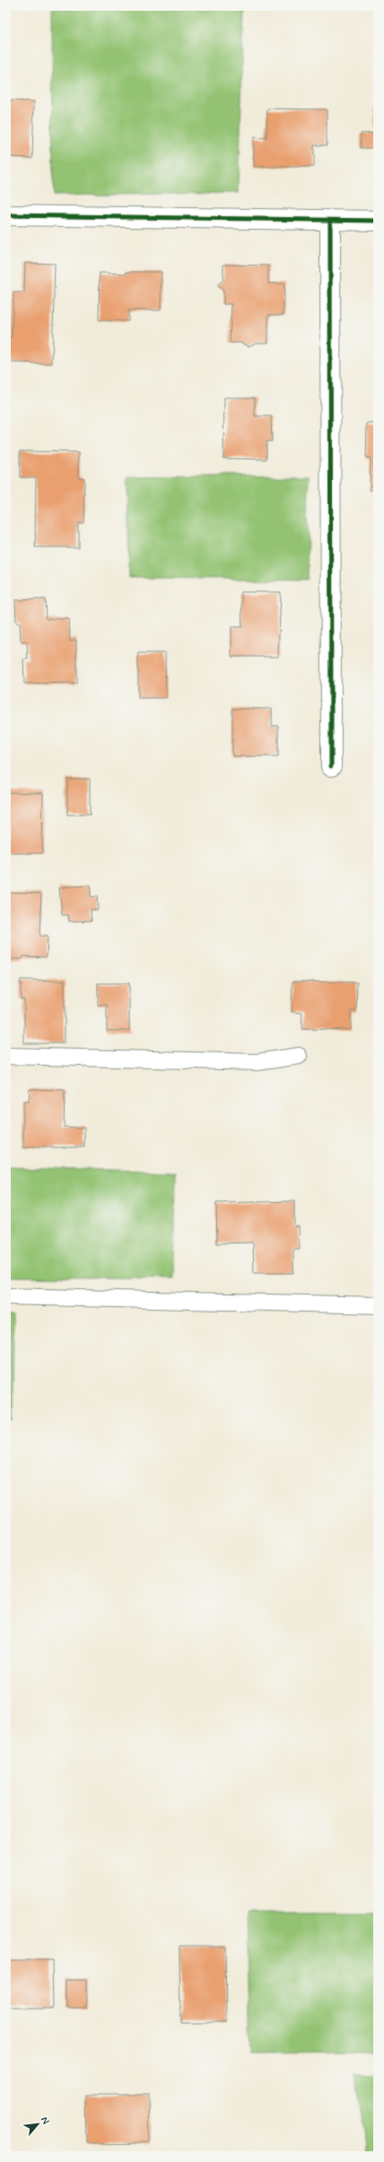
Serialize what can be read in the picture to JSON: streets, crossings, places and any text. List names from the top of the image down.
{
  "north": "top right"
}
